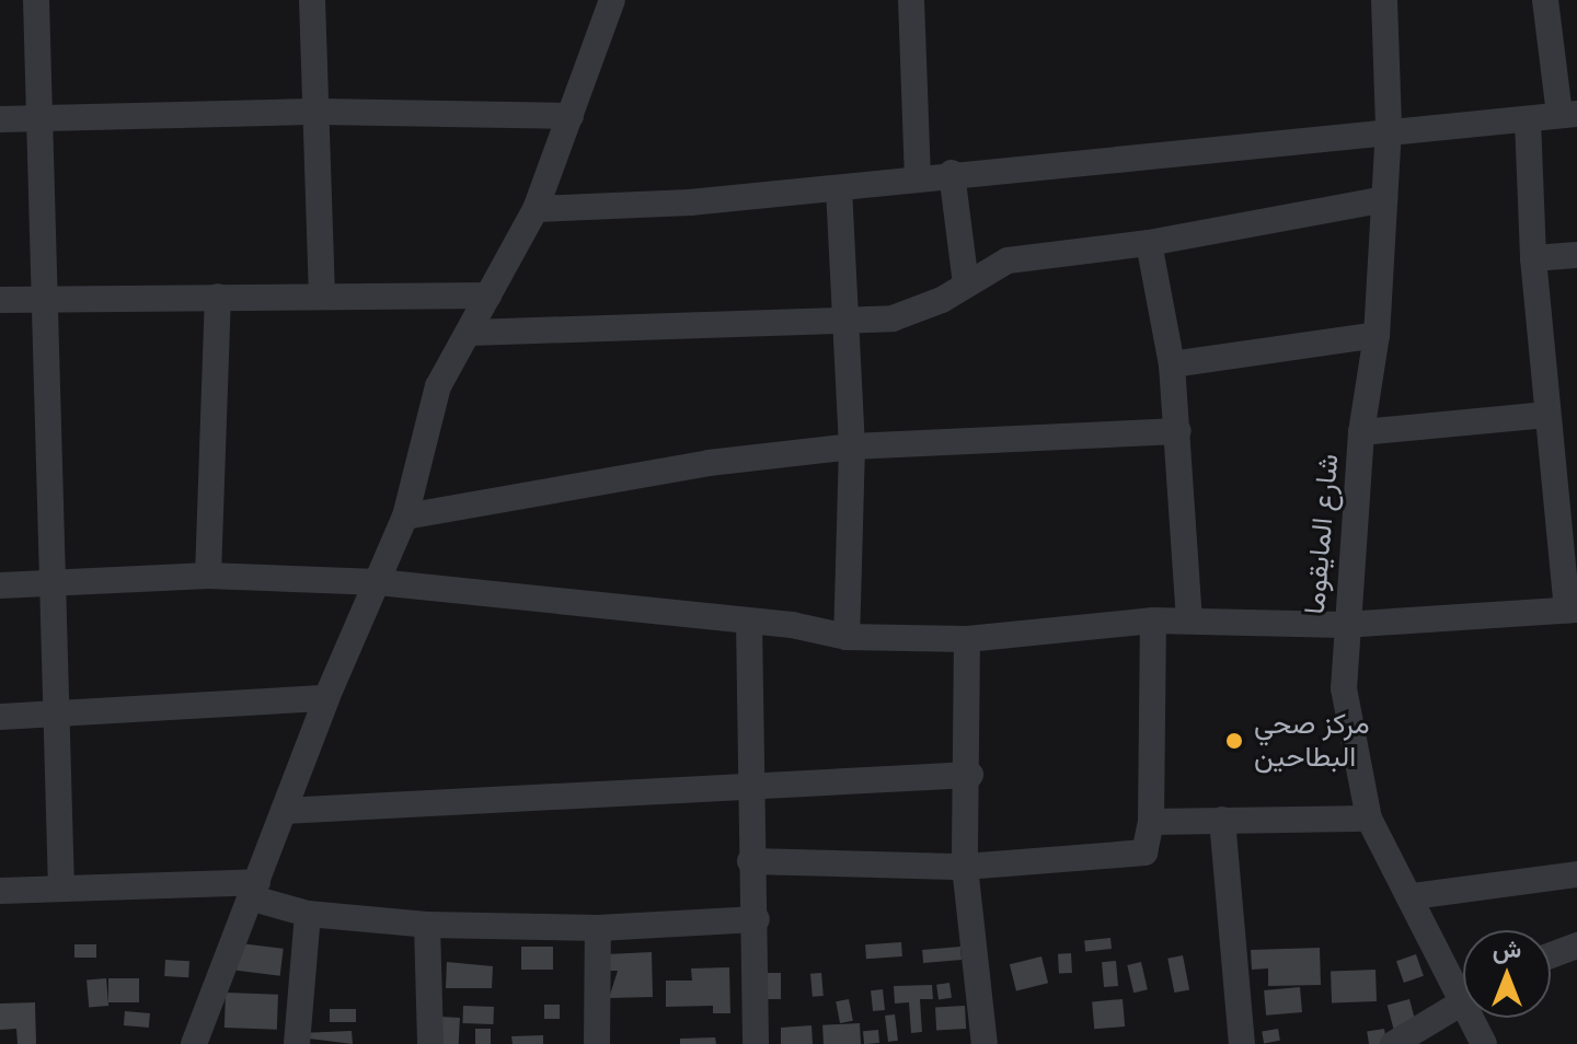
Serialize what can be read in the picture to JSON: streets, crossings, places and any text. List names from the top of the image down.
{
  "streets": {
    "street": ["شارع المايقوما"]
  },
  "places": ["مركز صحي البطاحين"],
  "north": "top"
}
